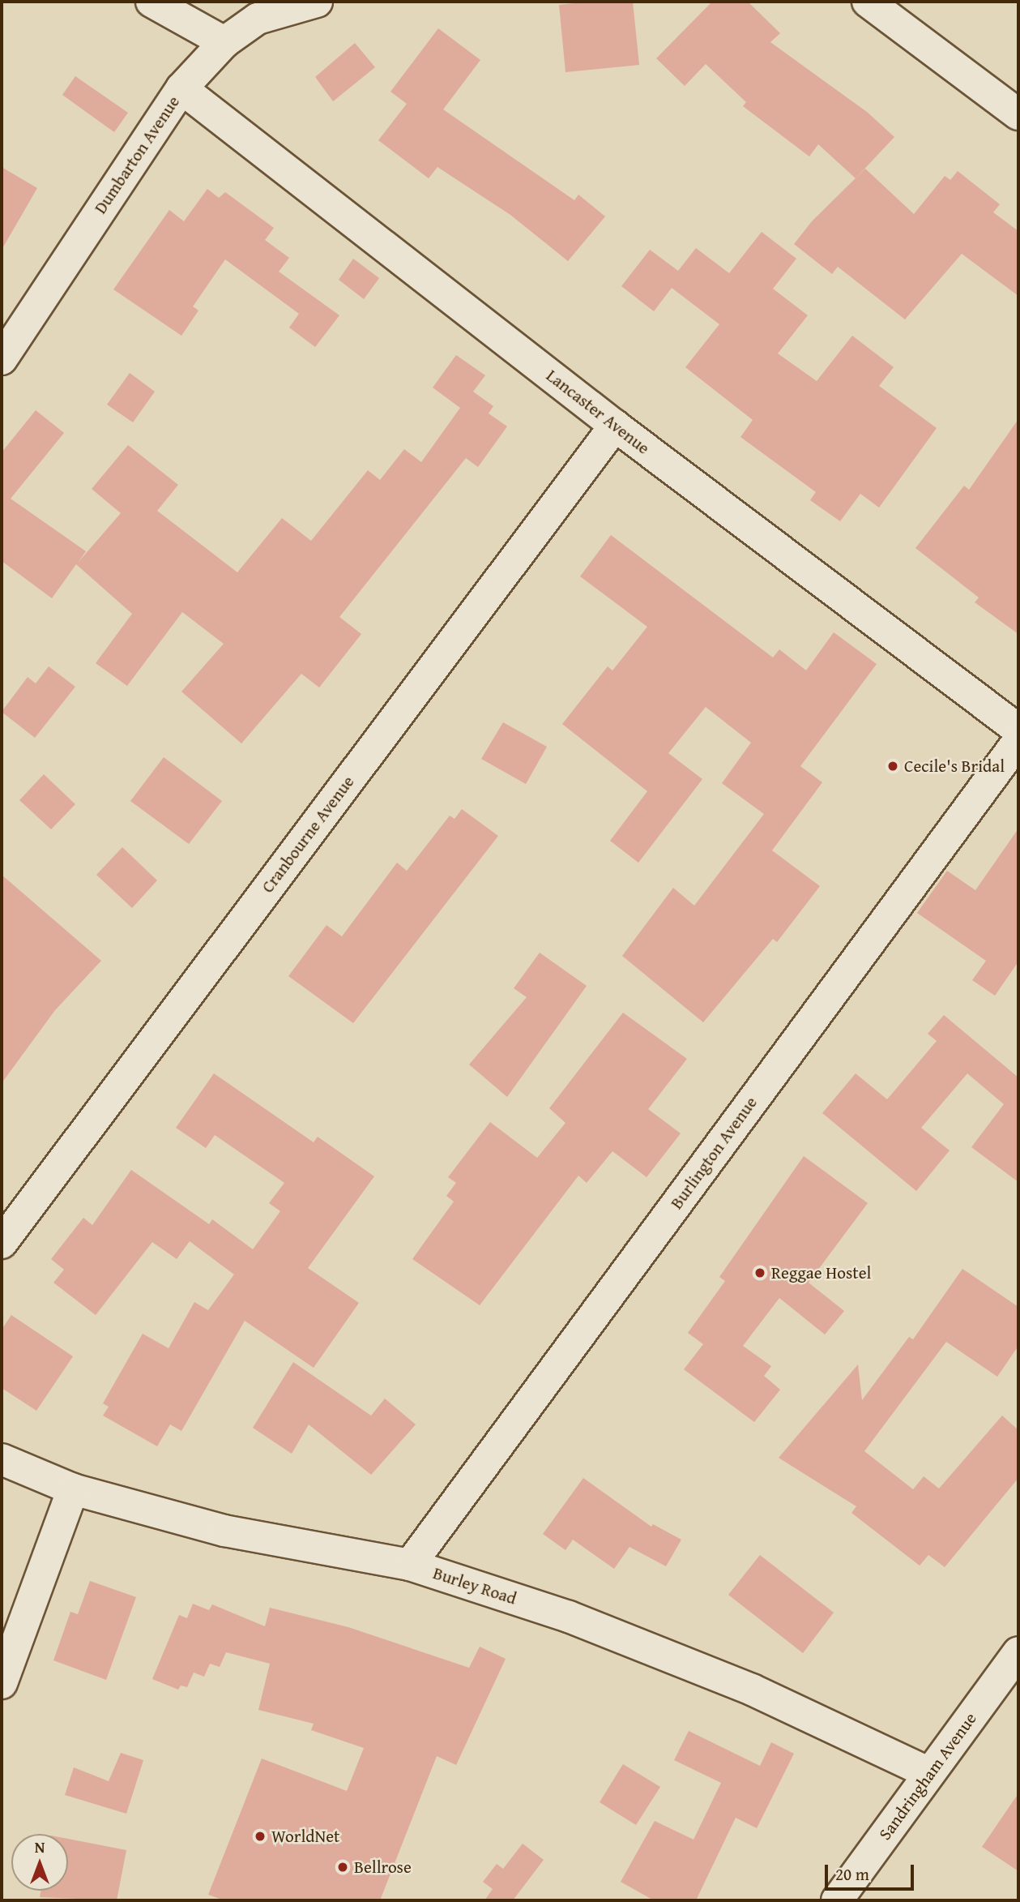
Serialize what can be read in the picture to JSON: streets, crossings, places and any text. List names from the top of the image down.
{
  "streets": {
    "street": [
      "Dumbarton Avenue",
      "Lancaster Avenue",
      "Cranbourne Avenue",
      "Burlington Avenue",
      "Burley Road",
      "Sandringham Avenue"
    ]
  },
  "crossings": [
    ["Dumbarton Avenue", "Lancaster Avenue"],
    ["Lancaster Avenue", "Cranbourne Avenue"],
    ["Burlington Avenue", "Burley Road"],
    ["Burley Road", "Sandringham Avenue"]
  ],
  "places": [
    "Cecile's Bridal",
    "Reggae Hostel",
    "WorldNet",
    "Bellrose"
  ],
  "scale_bar": "20 m",
  "north": "top"
}
